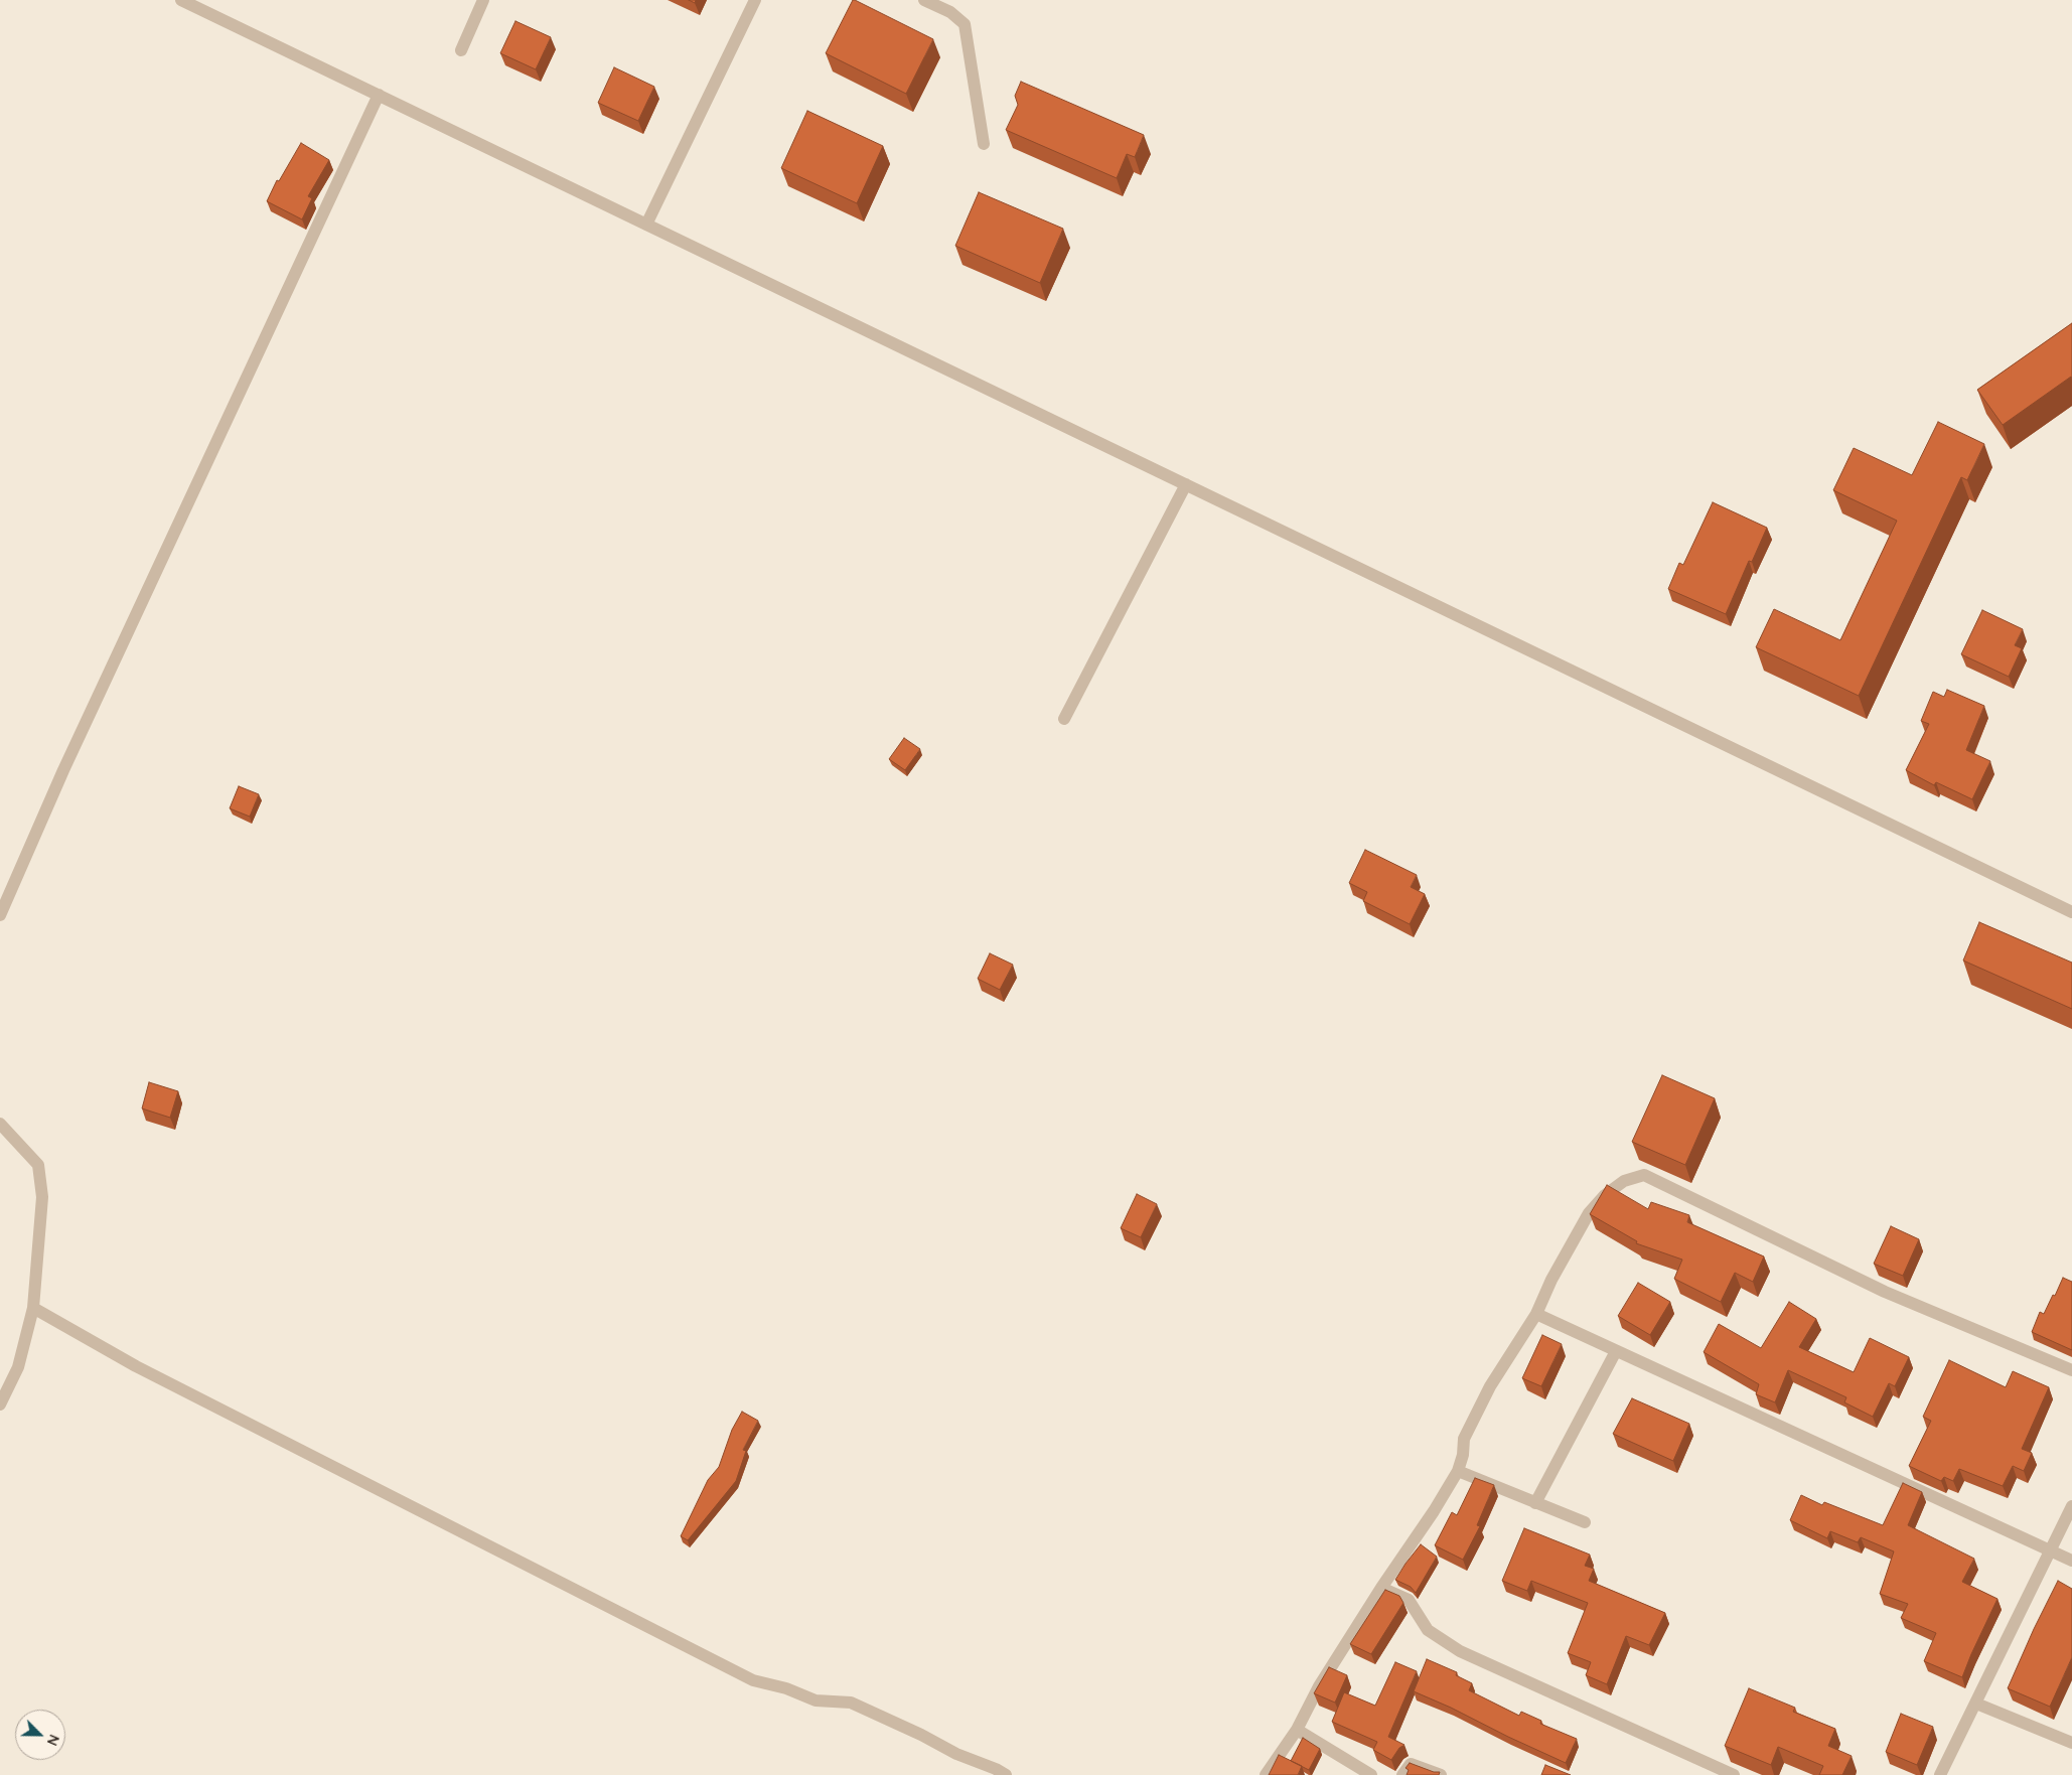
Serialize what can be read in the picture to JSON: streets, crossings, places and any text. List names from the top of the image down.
{
  "north": "bottom right"
}
